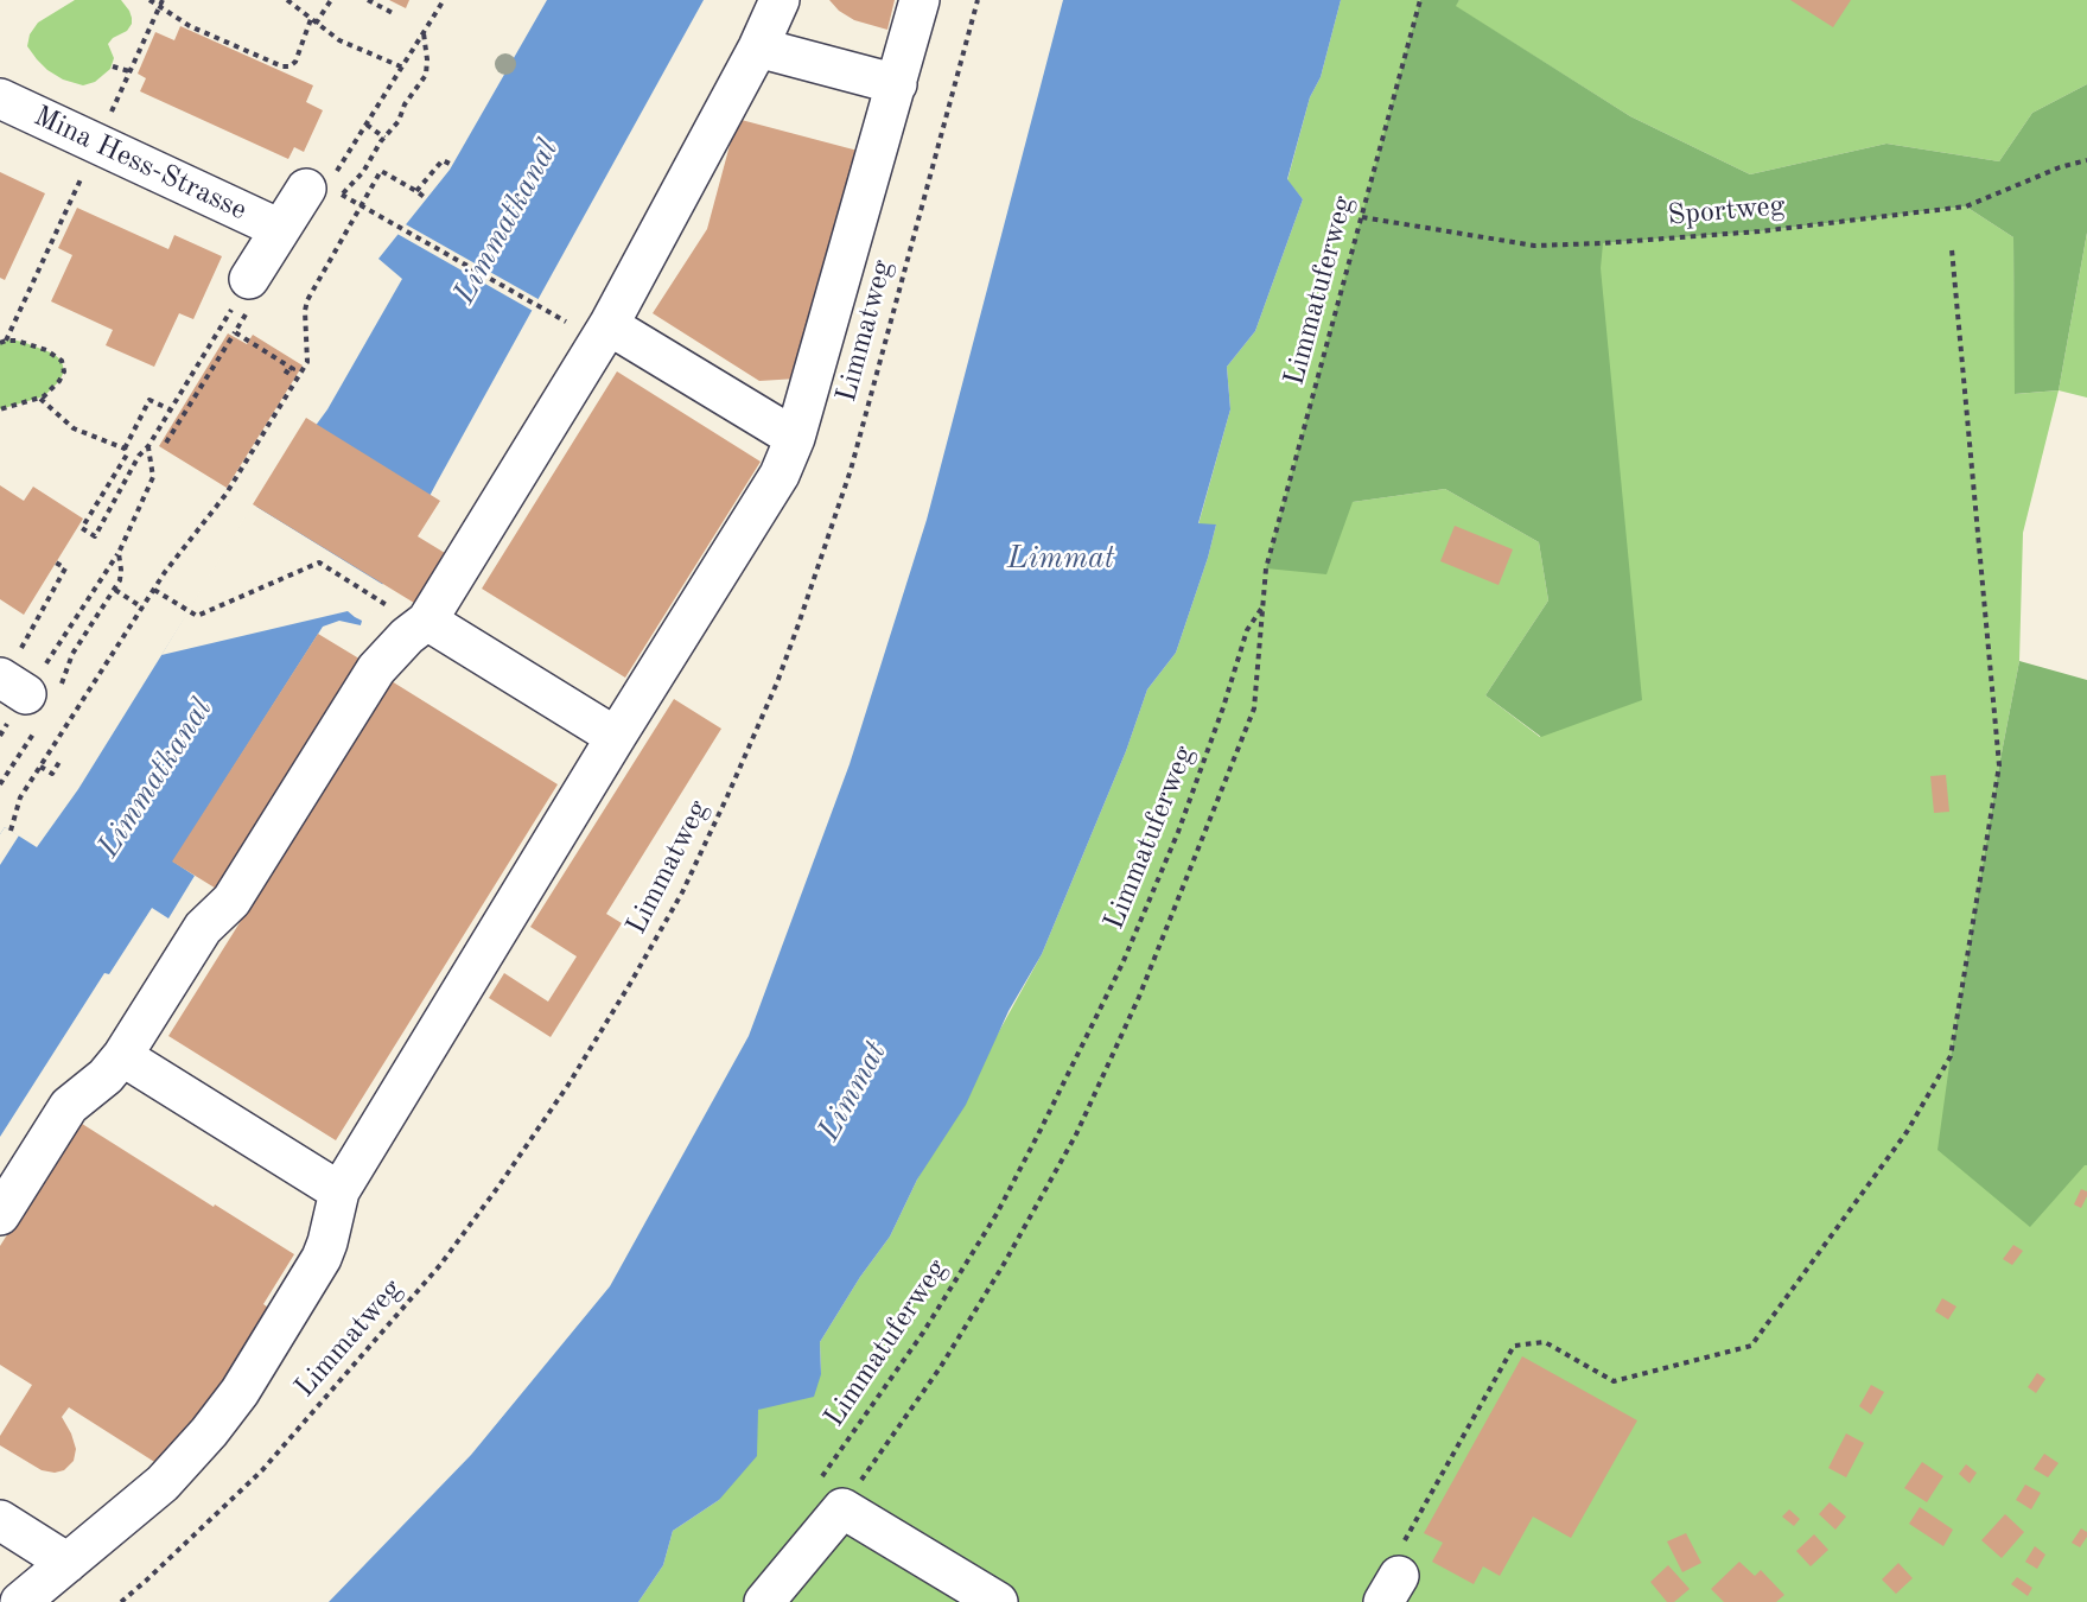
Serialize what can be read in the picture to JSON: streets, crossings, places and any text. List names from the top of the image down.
{
  "streets": {
    "lane": ["Mina Hess-Strasse"],
    "path": ["Sportweg", "Limmatuferweg", "Limmatweg"]
  },
  "crossings": [
    ["Sportweg", "Limmatuferweg"]
  ],
  "water": ["Limmatkanal", "Limmat"]
}
